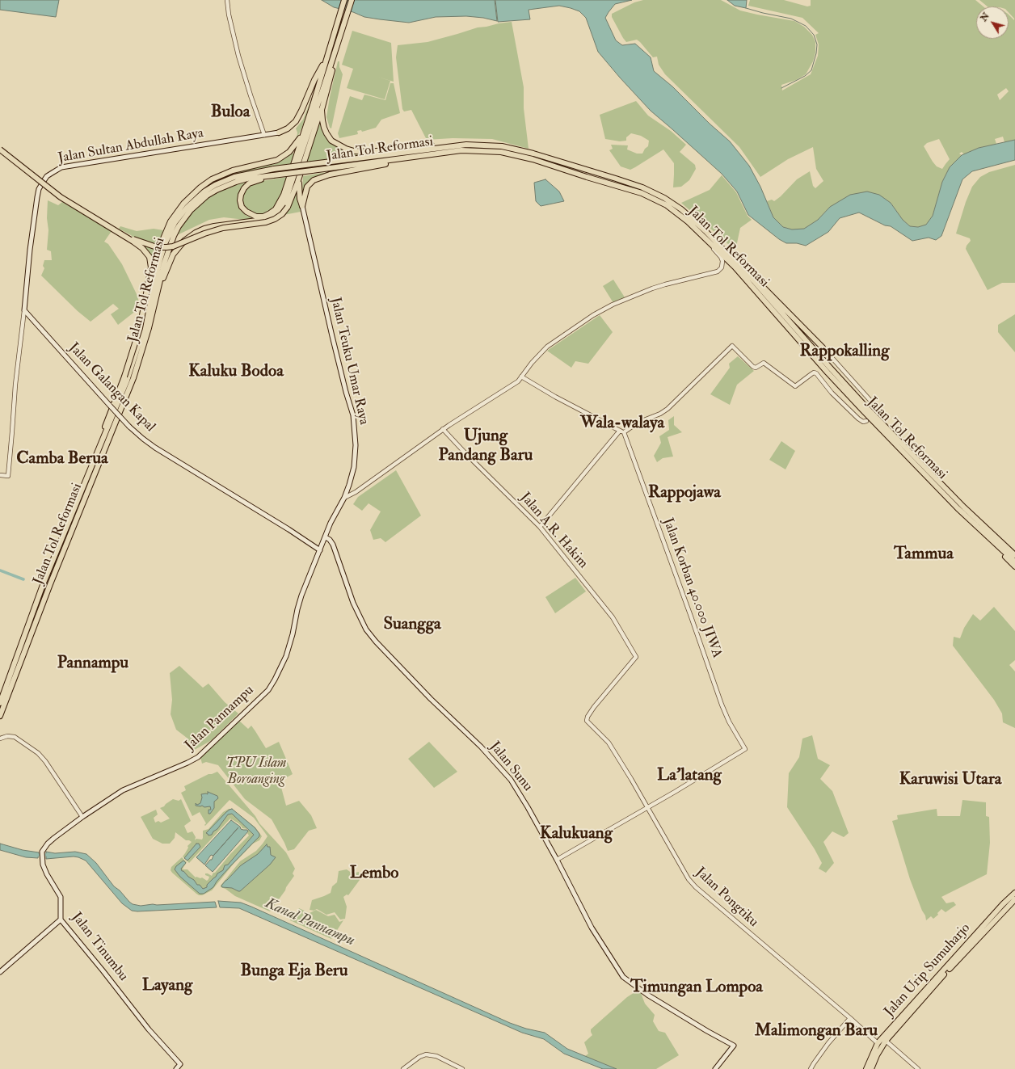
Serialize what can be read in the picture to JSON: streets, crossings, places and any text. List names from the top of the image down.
{
  "streets": {
    "highway": ["Jalan Tol Reformasi", "Jalan Urip Sumuharjo"],
    "main road": [
      "Jalan Sultan Abdullah Raya",
      "Jalan Teuku Umar Raya",
      "Jalan Galangan Kapal",
      "Jalan Pannampu",
      "Jalan Sunu",
      "Jalan Tinumbu"
    ],
    "street": ["Jalan A.R. Hakim", "Jalan Korban 40.000 JIWA", "Jalan Pongtiku"]
  },
  "crossings": [
    ["Jalan Sultan Abdullah Raya", "Jalan Galangan Kapal"],
    ["Jalan Teuku Umar Raya", "Jalan Pannampu"],
    ["Jalan Teuku Umar Raya", "Jalan Sunu"],
    ["Jalan Galangan Kapal", "Jalan Pannampu"],
    ["Jalan A.R. Hakim", "Jalan Pongtiku"],
    ["Jalan Korban 40.000 JIWA", "Jalan Pongtiku"],
    ["Jalan Pannampu", "Jalan Sunu"],
    ["Jalan Pannampu", "Jalan Tinumbu"],
    ["Jalan Pongtiku", "Jalan Urip Sumuharjo"]
  ],
  "districts": [
    "Buloa",
    "Rappokalling",
    "Kaluku Bodoa",
    "Wala-walaya",
    "Ujung Pandang Baru",
    "Camba Berua",
    "Rappojawa",
    "Tammua",
    "Suangga",
    "Pannampu",
    "La'latang",
    "Karuwisi Utara",
    "Kalukuang",
    "Lembo",
    "Bunga Eja Beru",
    "Layang",
    "Timungan Lompoa",
    "Malimongan Baru"
  ],
  "water": ["Kanal Pannampu"],
  "parks": ["TPU Islam Boroanging"],
  "north": "top left"
}
